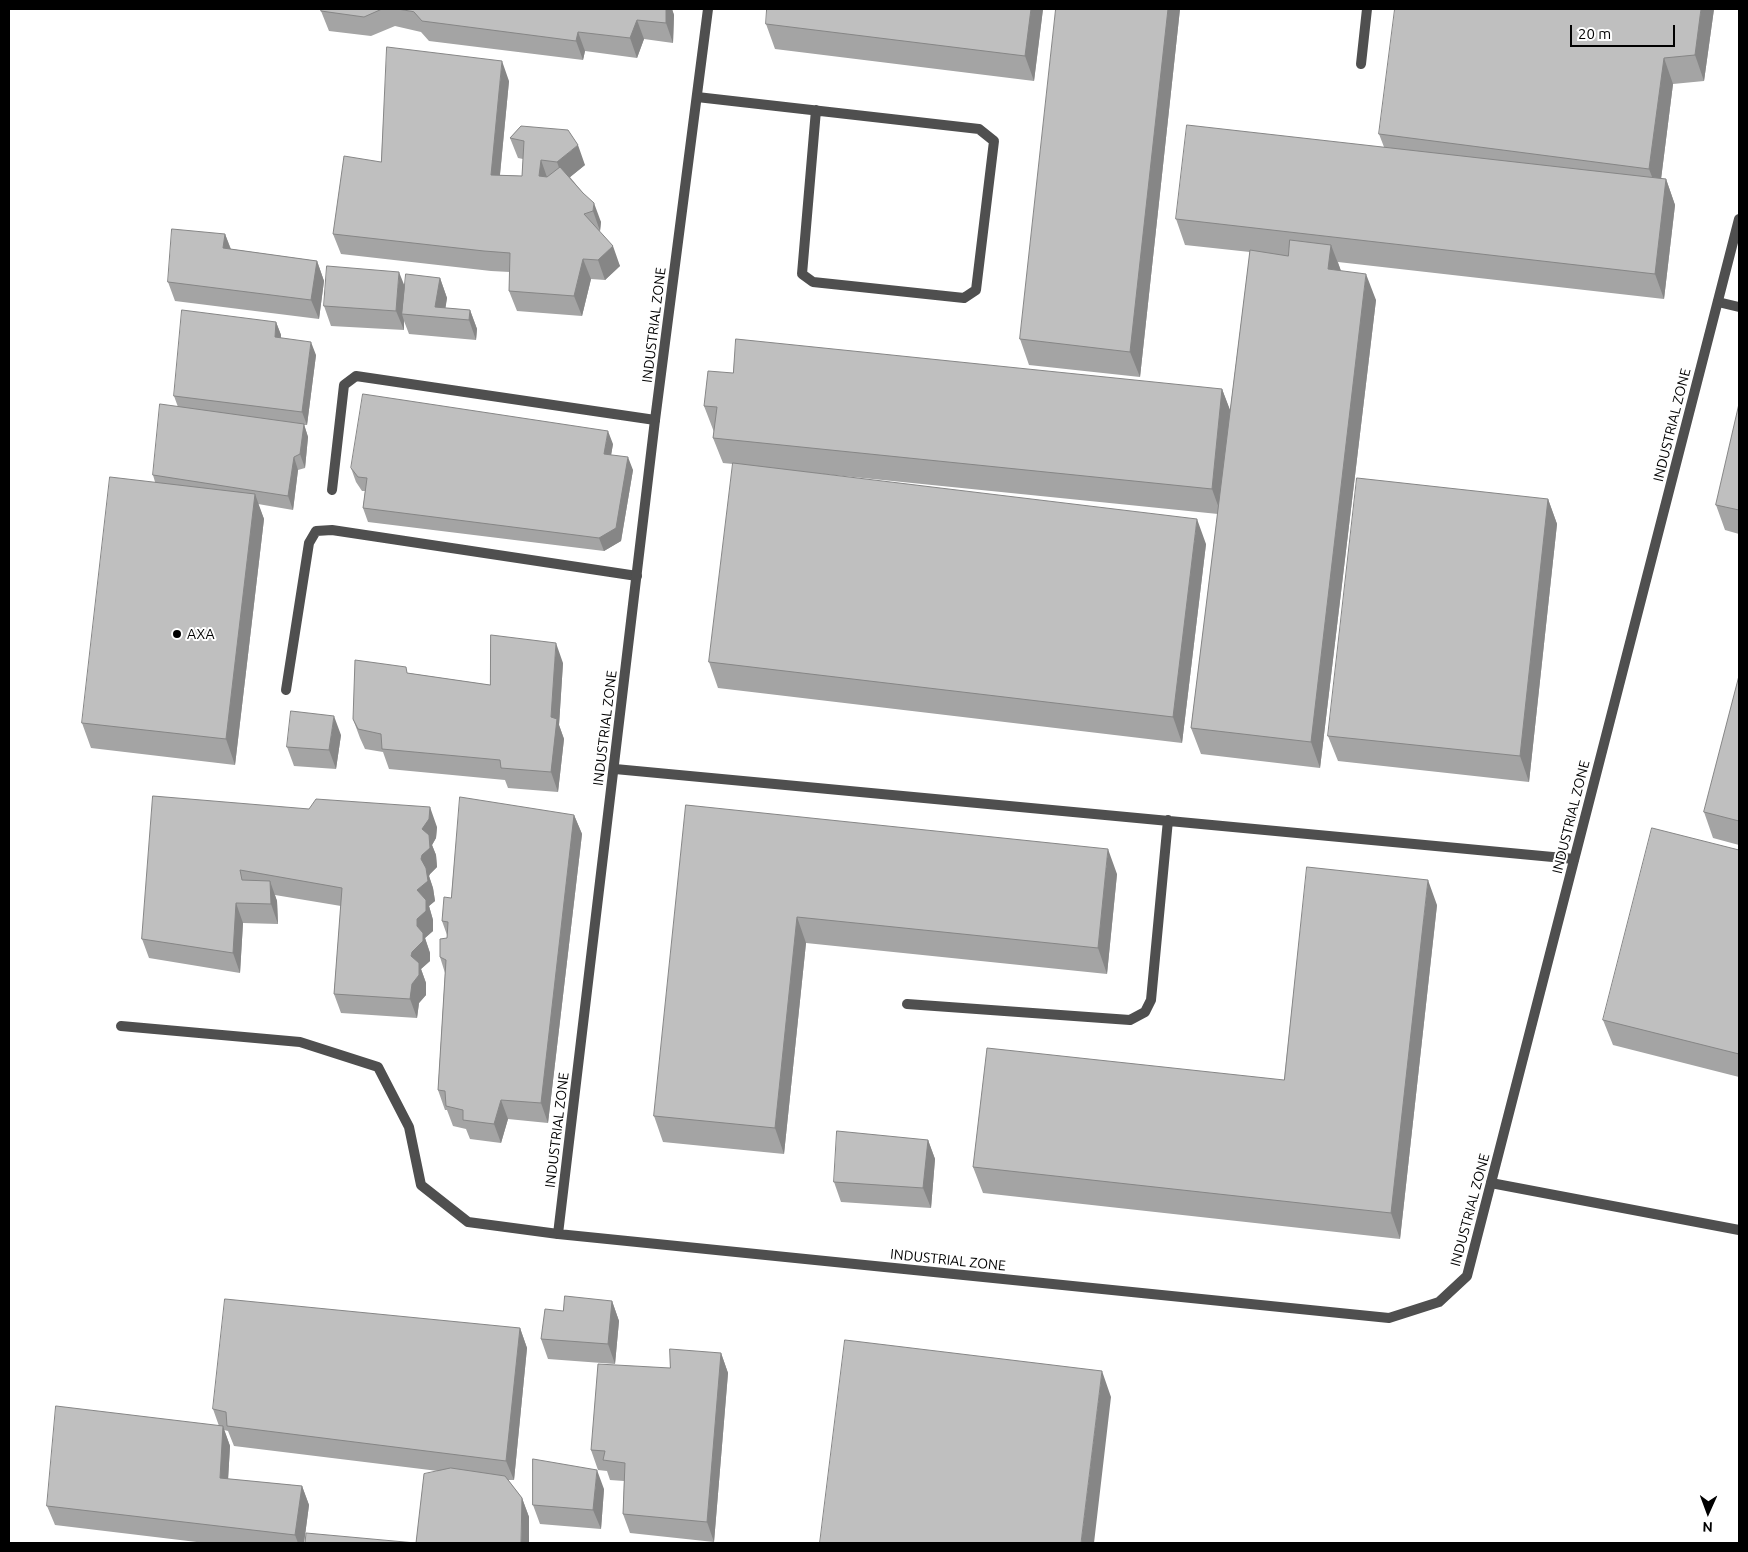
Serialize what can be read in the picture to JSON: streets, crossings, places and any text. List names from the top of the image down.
{
  "streets": {
    "street": ["INDUSTRIAL ZONE"]
  },
  "places": ["AXA"],
  "scale_bar": "20 m",
  "north": "bottom"
}
